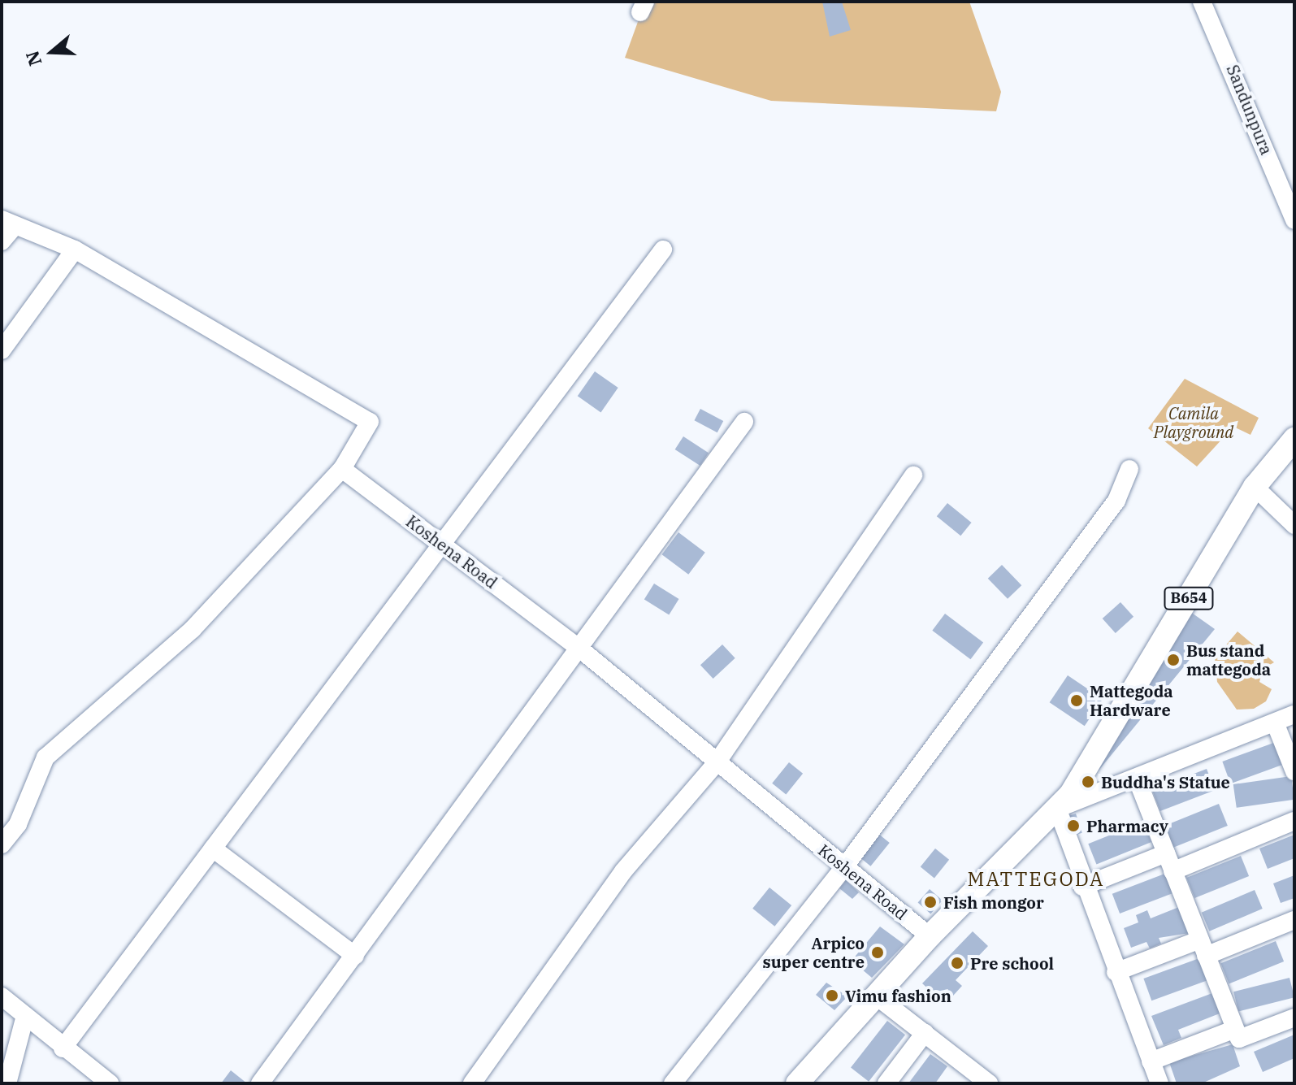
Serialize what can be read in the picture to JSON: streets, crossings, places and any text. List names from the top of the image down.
{
  "streets": {
    "main road": ["B654"],
    "street": ["Sandunpura", "Koshena Road"]
  },
  "crossings": [
    ["Koshena Road", "B654"]
  ],
  "districts": ["MATTEGODA"],
  "parks": ["Camila Playground"],
  "places": [
    "Bus stand mattegoda",
    "Mattegoda Hardware",
    "Buddha's Statue",
    "Pharmacy",
    "Fish mongor",
    "Arpico super centre",
    "Pre school",
    "Vimu fashion"
  ],
  "north": "left"
}
